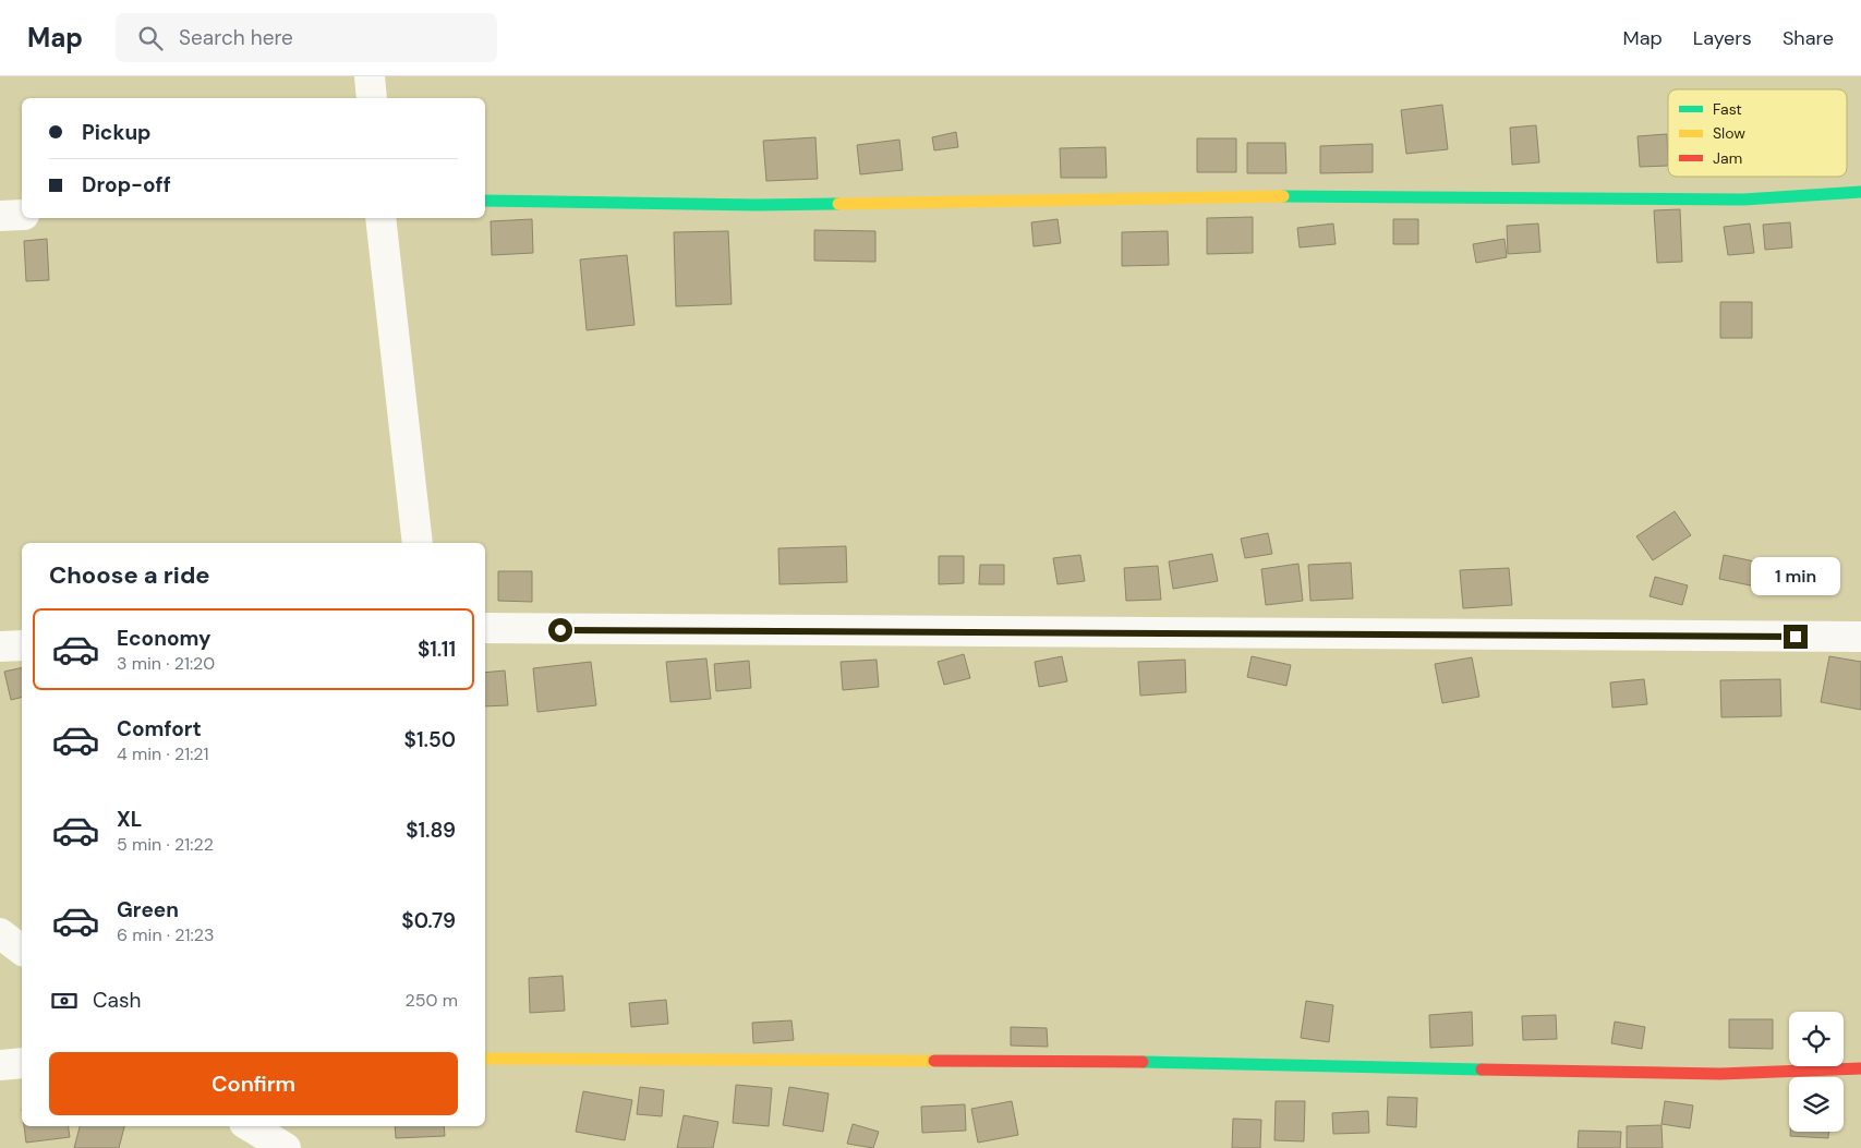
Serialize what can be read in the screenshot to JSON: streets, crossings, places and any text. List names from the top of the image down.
{
  "legend": ["Fast", "Slow", "Jam"],
  "page": {
    "header": "Map",
    "search": "Search here",
    "nav": ["Map", "Layers", "Share"],
    "banner": ["Pickup", "Drop-off"],
    "heading": "Choose a ride",
    "bubble": "1 min",
    "list": [
      {
        "name": "Economy",
        "note": "3 min · 21:20",
        "value": "$1.11"
      },
      {
        "name": "Comfort",
        "note": "4 min · 21:21",
        "value": "$1.50"
      },
      {
        "name": "XL",
        "note": "5 min · 21:22",
        "value": "$1.89"
      },
      {
        "name": "Green",
        "note": "6 min · 21:23",
        "value": "$0.79"
      }
    ],
    "pay": ["Cash", "250 m"],
    "buttons": "Confirm"
  }
}
